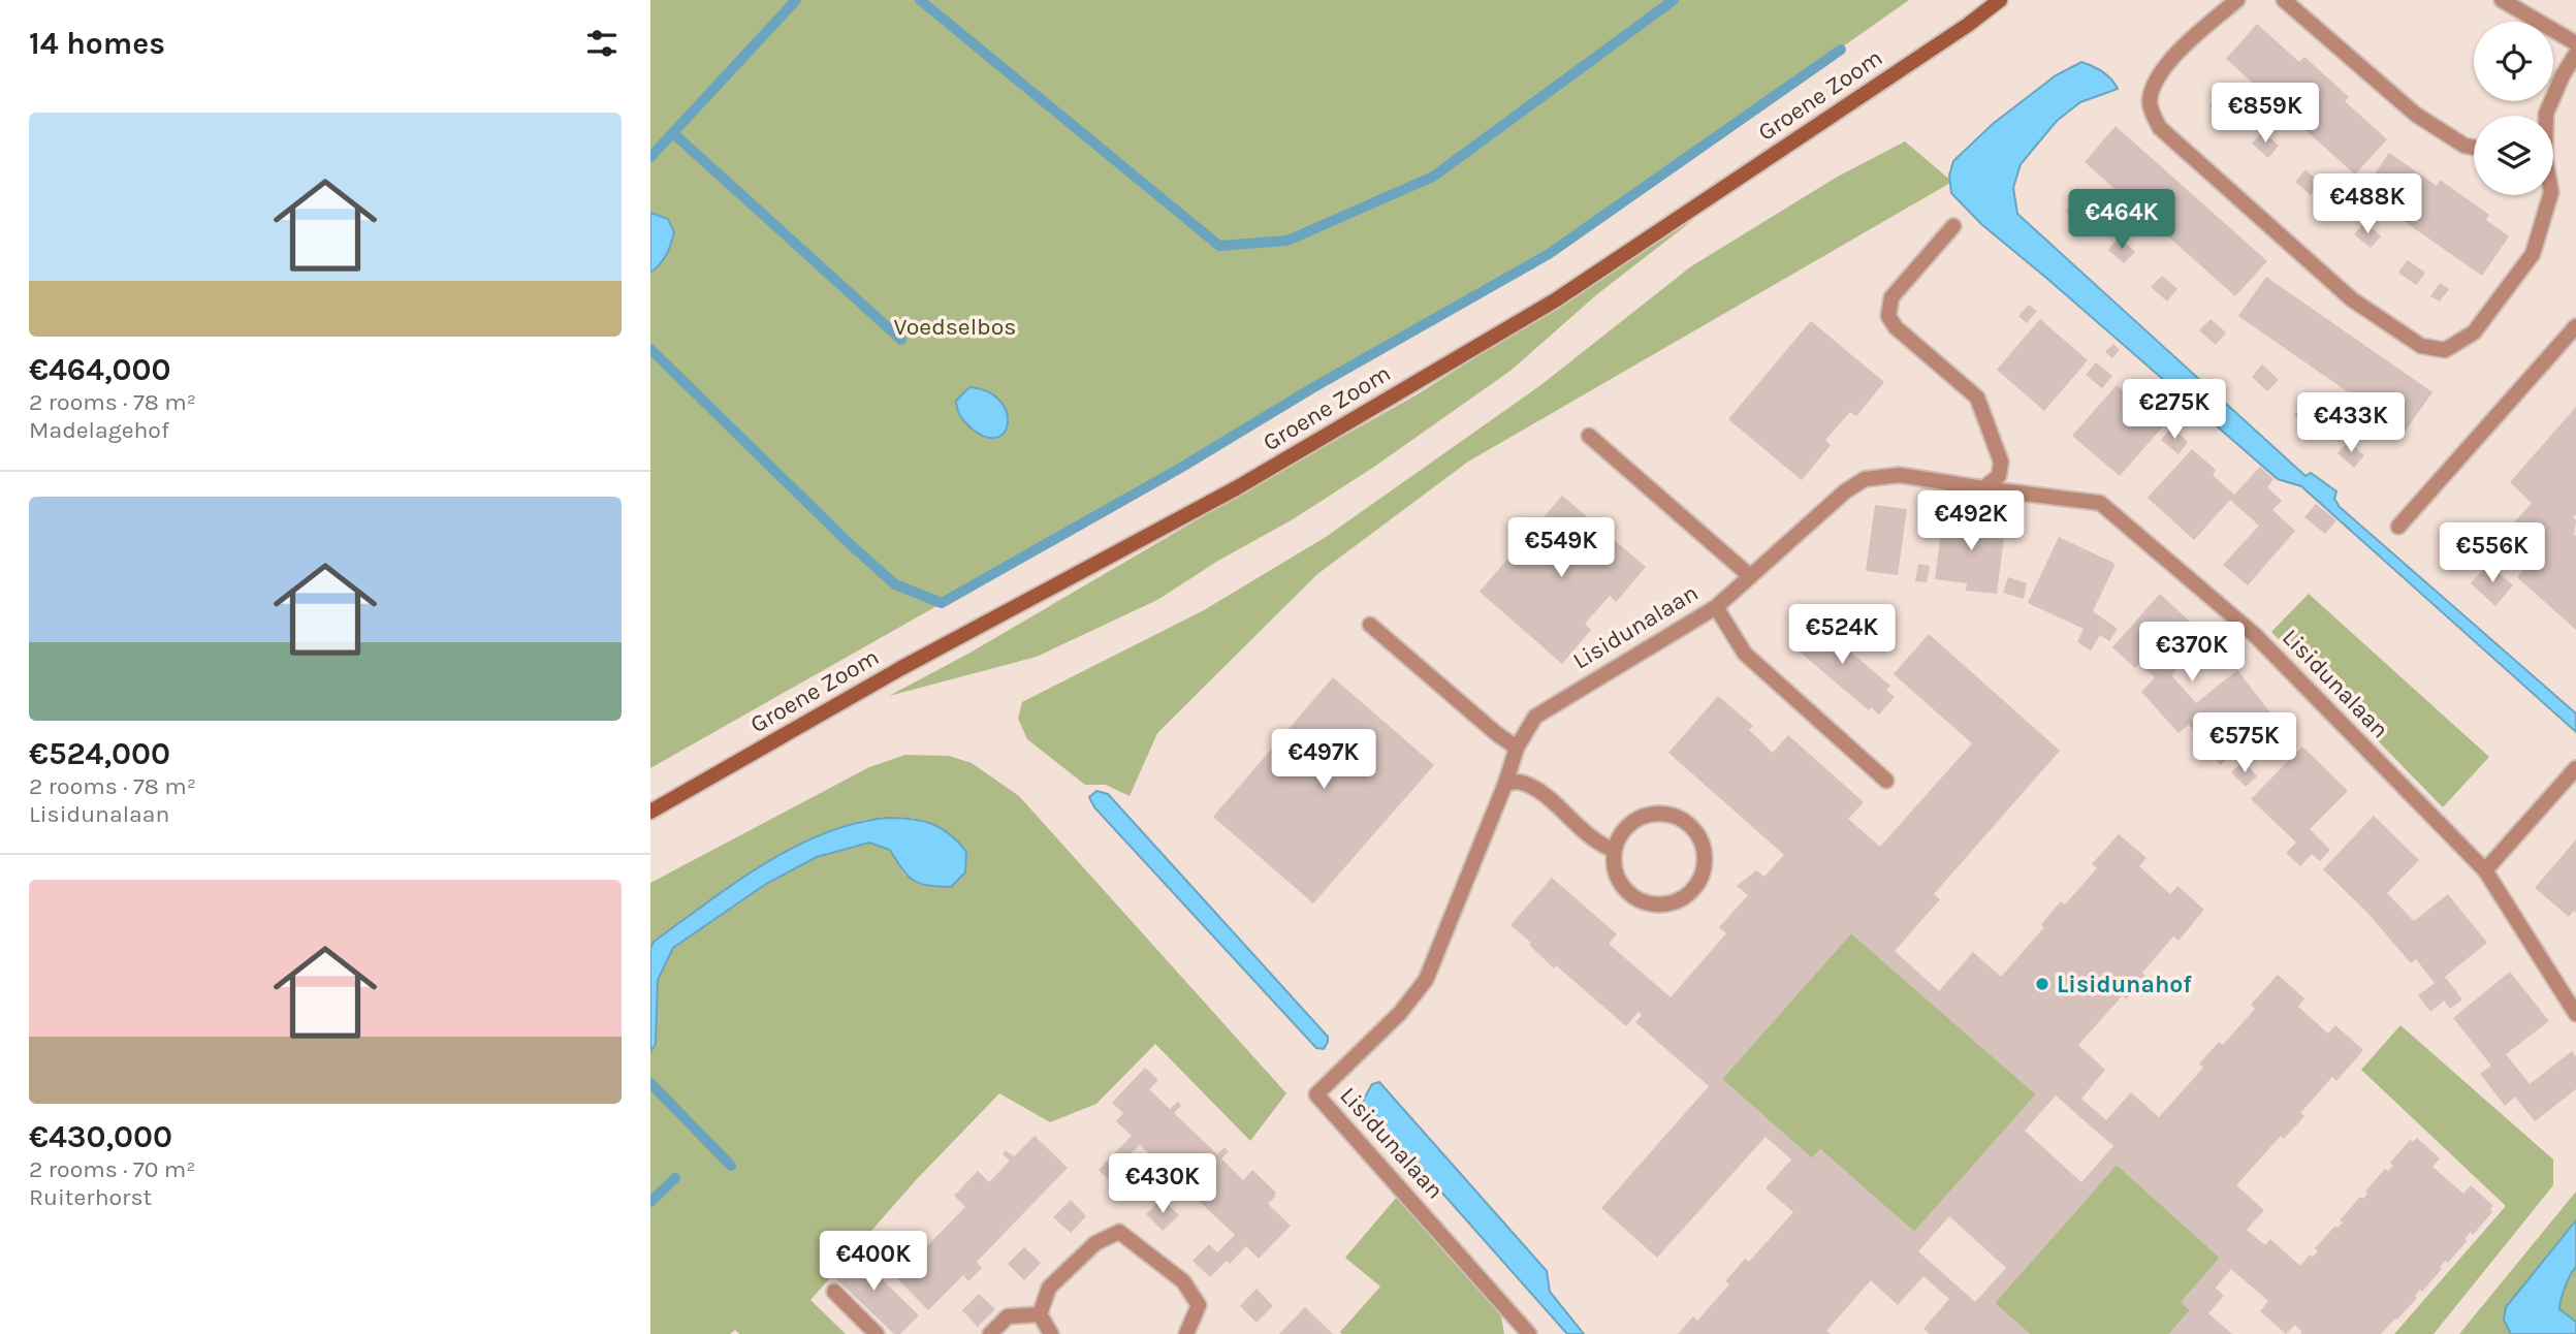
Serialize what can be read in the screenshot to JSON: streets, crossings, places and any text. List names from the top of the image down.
{
  "streets": {
    "main road": ["Groene Zoom"],
    "street": ["Lisidunalaan"]
  },
  "parks": ["Voedselbos"],
  "places": ["Lisidunahof"],
  "page": {
    "heading": "14 homes",
    "price": [
      "€859K",
      "€488K",
      "€464K",
      "€275K",
      "€433K",
      "€492K",
      "€549K",
      "€556K",
      "€524K",
      "€370K",
      "€575K",
      "€497K",
      "€430K",
      "€400K"
    ],
    "list": [
      {
        "name": "€464,000",
        "note": "2 rooms · 78 m² · Madelagehof"
      },
      {
        "name": "€524,000",
        "note": "2 rooms · 78 m² · Lisidunalaan"
      },
      {
        "name": "€430,000",
        "note": "2 rooms · 70 m² · Ruiterhorst"
      }
    ]
  }
}
